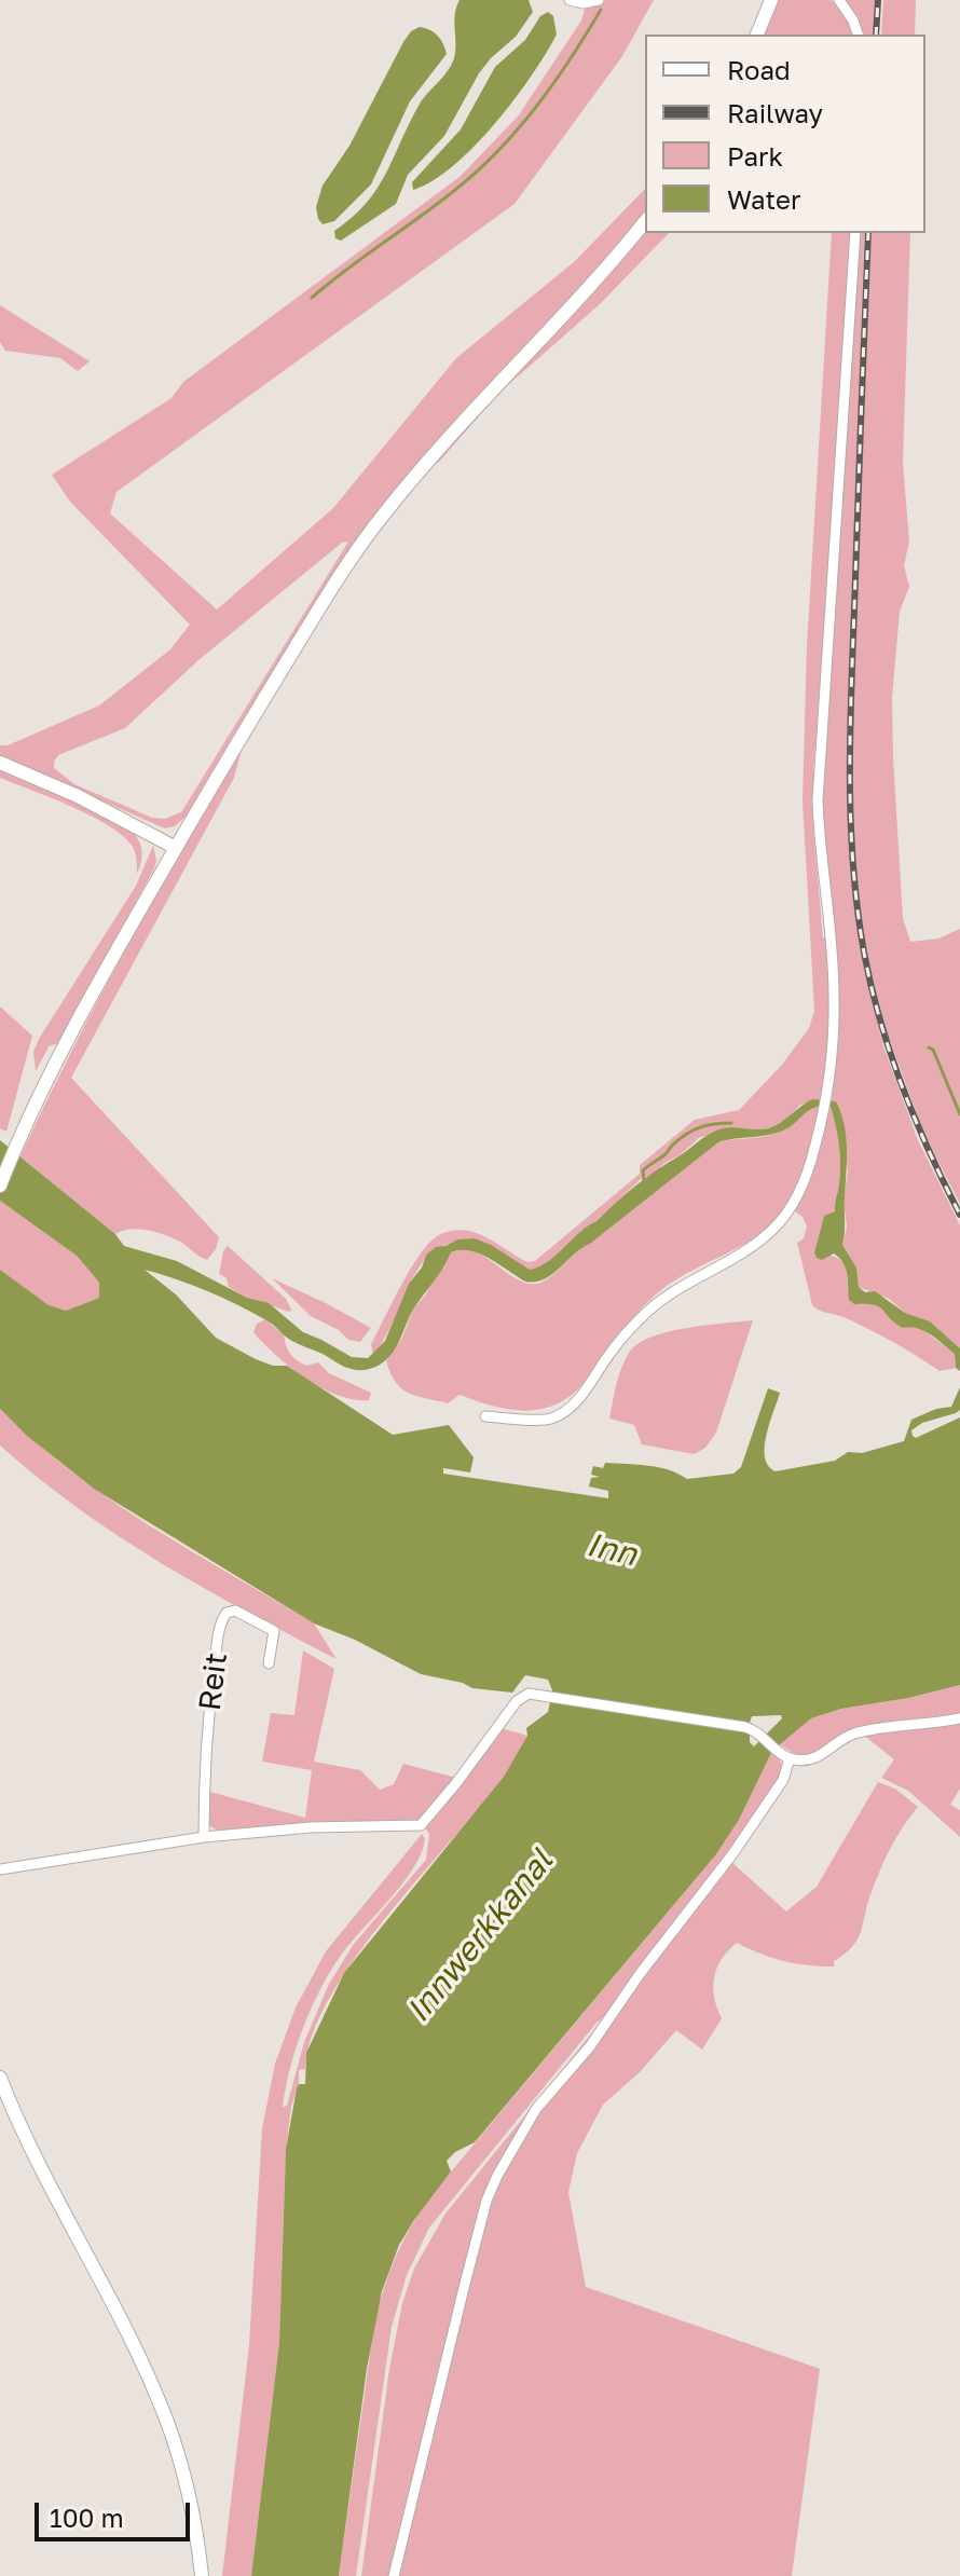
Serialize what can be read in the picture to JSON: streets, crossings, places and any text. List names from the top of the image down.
{
  "streets": {
    "street": ["Reit"]
  },
  "water": ["Inn", "Innwerkkanal"],
  "legend": [
    "Road",
    "Railway",
    "Park",
    "Water"
  ],
  "scale_bar": "100 m"
}
